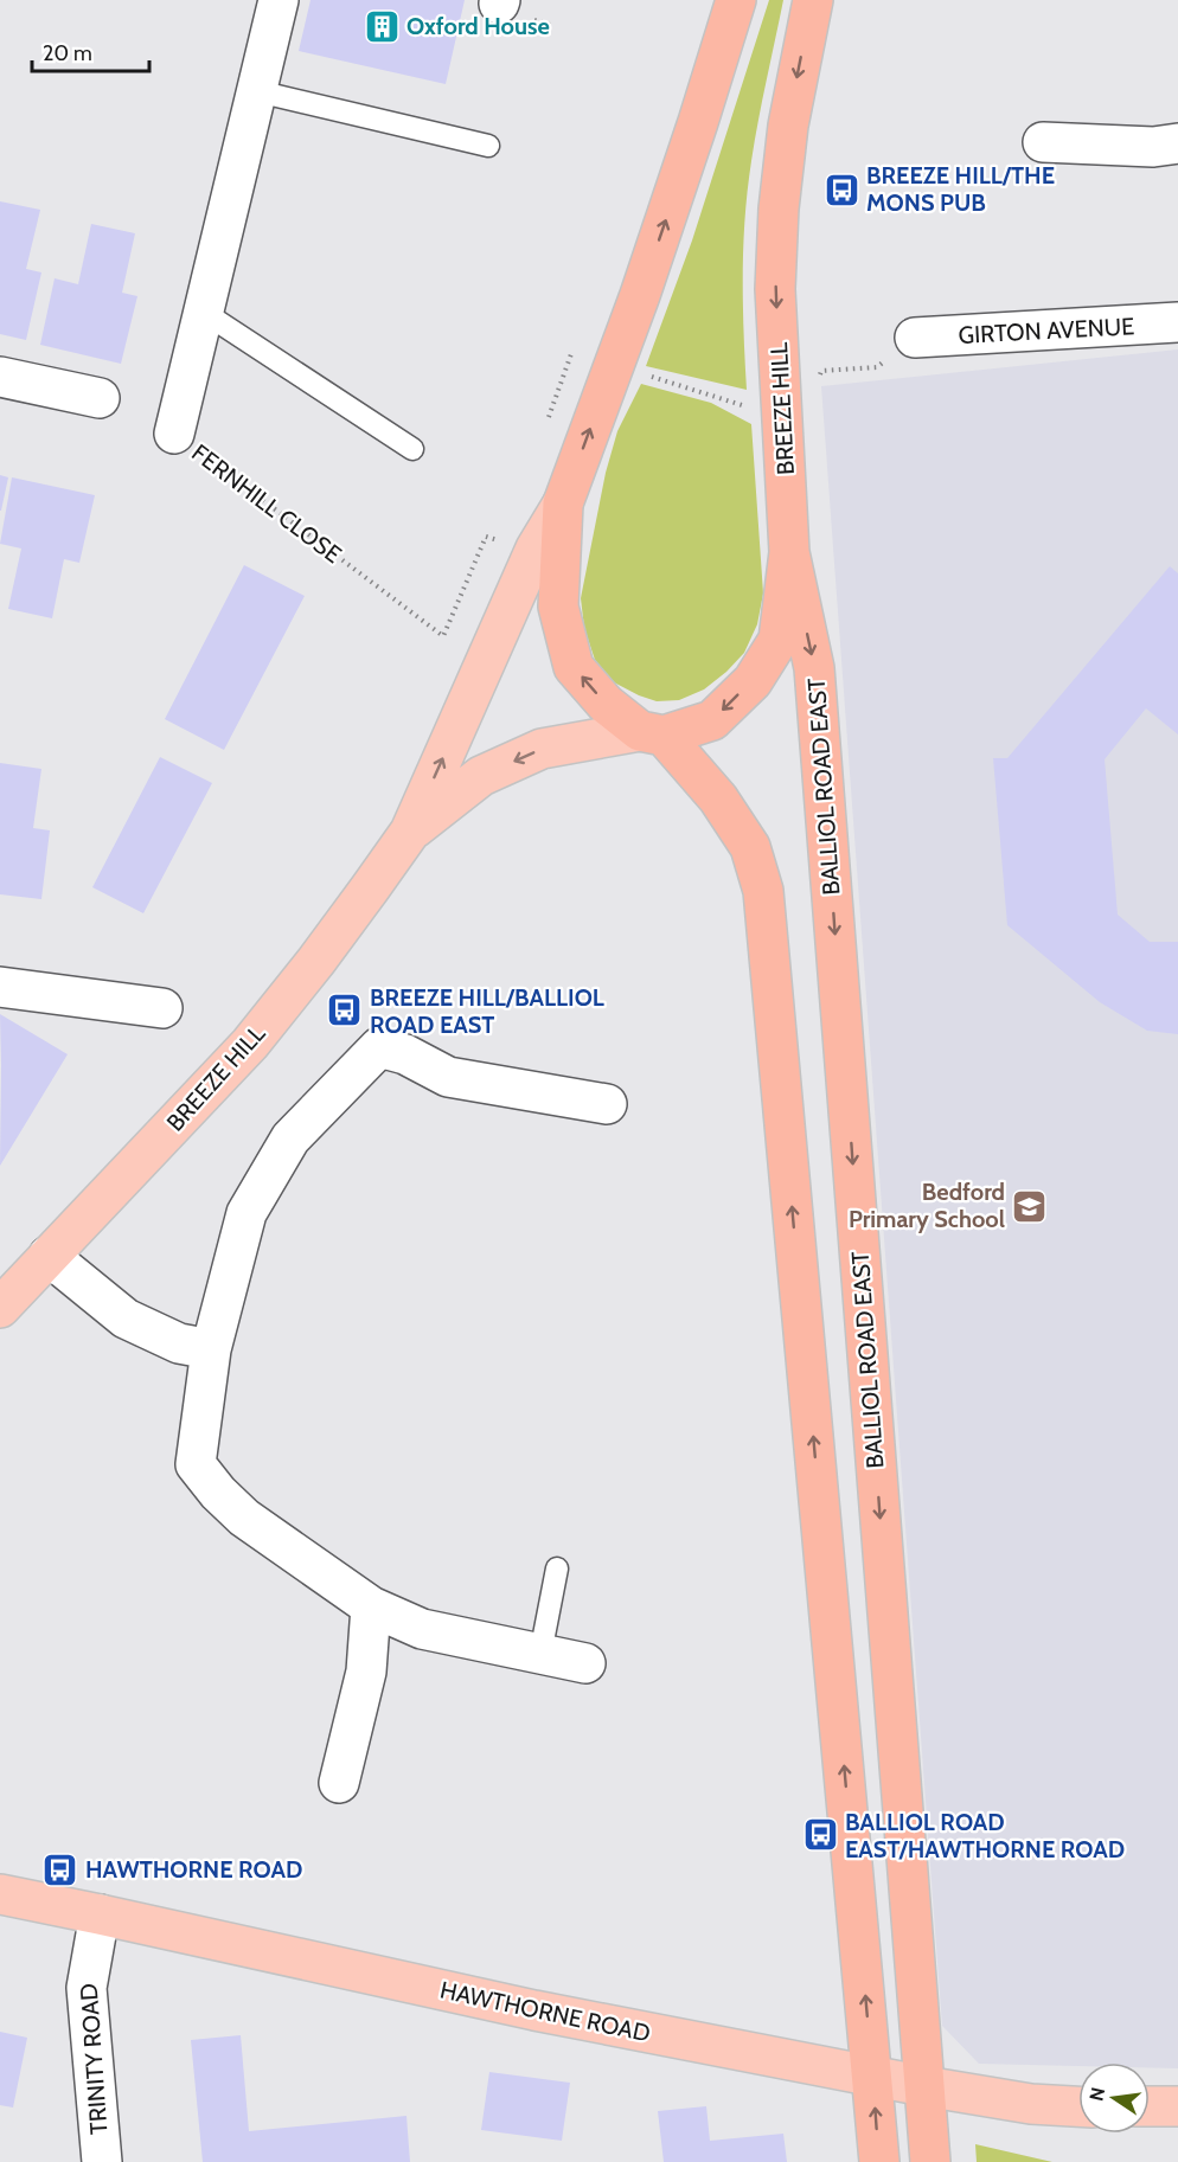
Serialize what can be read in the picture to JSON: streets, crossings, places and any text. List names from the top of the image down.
{
  "streets": {
    "highway": ["BREEZE HILL", "BALLIOL ROAD EAST"],
    "main road": ["HAWTHORNE ROAD"],
    "street": ["GIRTON AVENUE", "FERNHILL CLOSE", "TRINITY ROAD"]
  },
  "crossings": [
    ["BREEZE HILL", "BALLIOL ROAD EAST"],
    ["BALLIOL ROAD EAST", "HAWTHORNE ROAD"],
    ["HAWTHORNE ROAD", "TRINITY ROAD"]
  ],
  "places": {
    "building": ["Oxford House"],
    "bus stop": [
      "BREEZE HILL/THE MONS PUB",
      "BREEZE HILL/BALLIOL ROAD EAST",
      "BALLIOL ROAD EAST/HAWTHORNE ROAD",
      "HAWTHORNE ROAD"
    ],
    "school or university": ["Bedford Primary School"]
  },
  "scale_bar": "20 m",
  "north": "left"
}
